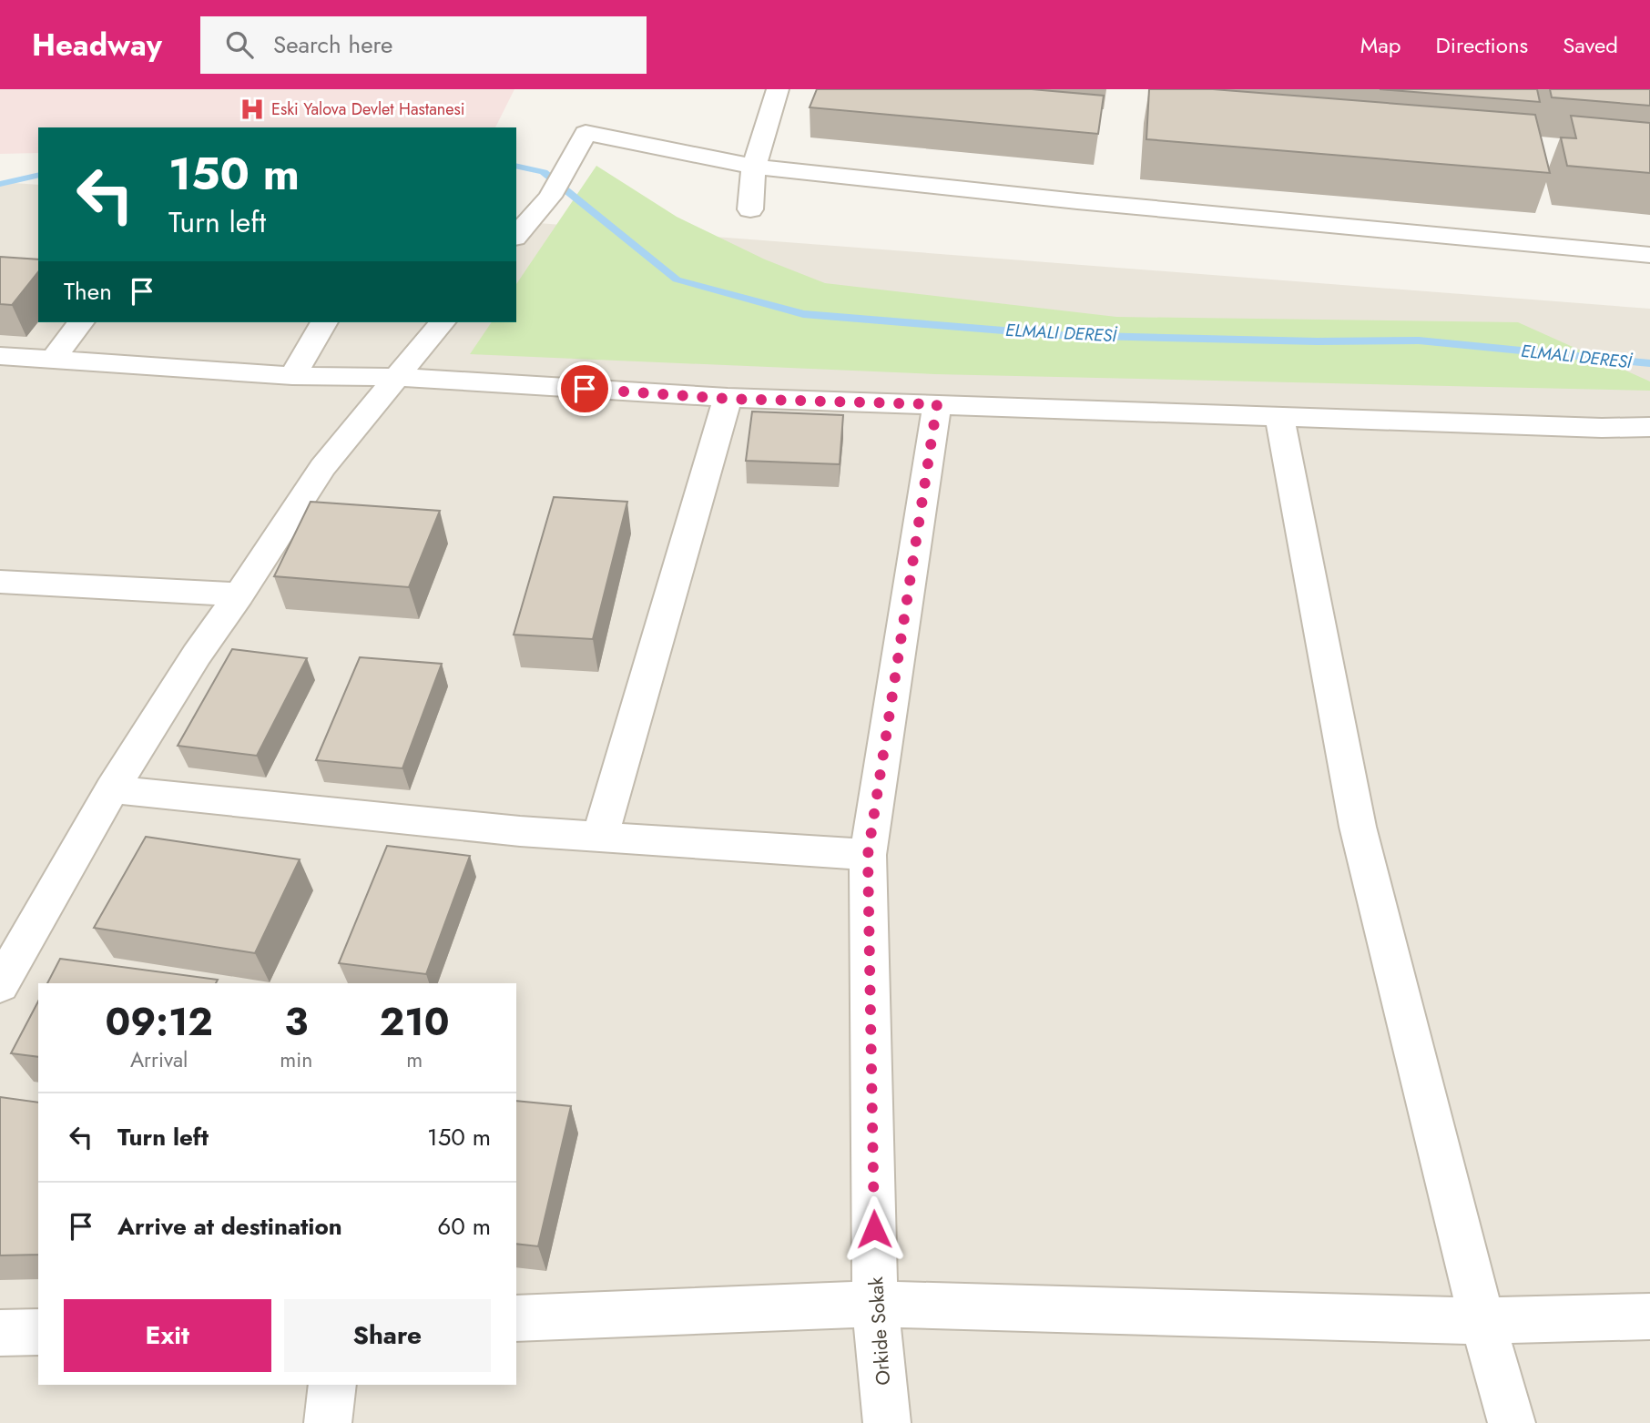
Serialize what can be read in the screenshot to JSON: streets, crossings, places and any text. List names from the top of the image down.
{
  "streets": {
    "street": ["Orkide Sokak"]
  },
  "water": ["ELMALI DERESİ"],
  "places": {
    "hospital": ["Eski Yalova Devlet Hastanesi"]
  },
  "page": {
    "header": "Headway",
    "search": "Search here",
    "nav": ["Map", "Directions", "Saved"],
    "turn": ["150 m", "Turn left"],
    "then": "Then",
    "eta": [
      "09:12",
      "Arrival",
      "3",
      "min",
      "210",
      "m"
    ],
    "list": [
      {
        "name": "Turn left",
        "value": "150 m"
      },
      {
        "name": "Arrive at destination",
        "value": "60 m"
      }
    ],
    "buttons": ["Exit", "Share"]
  }
}
